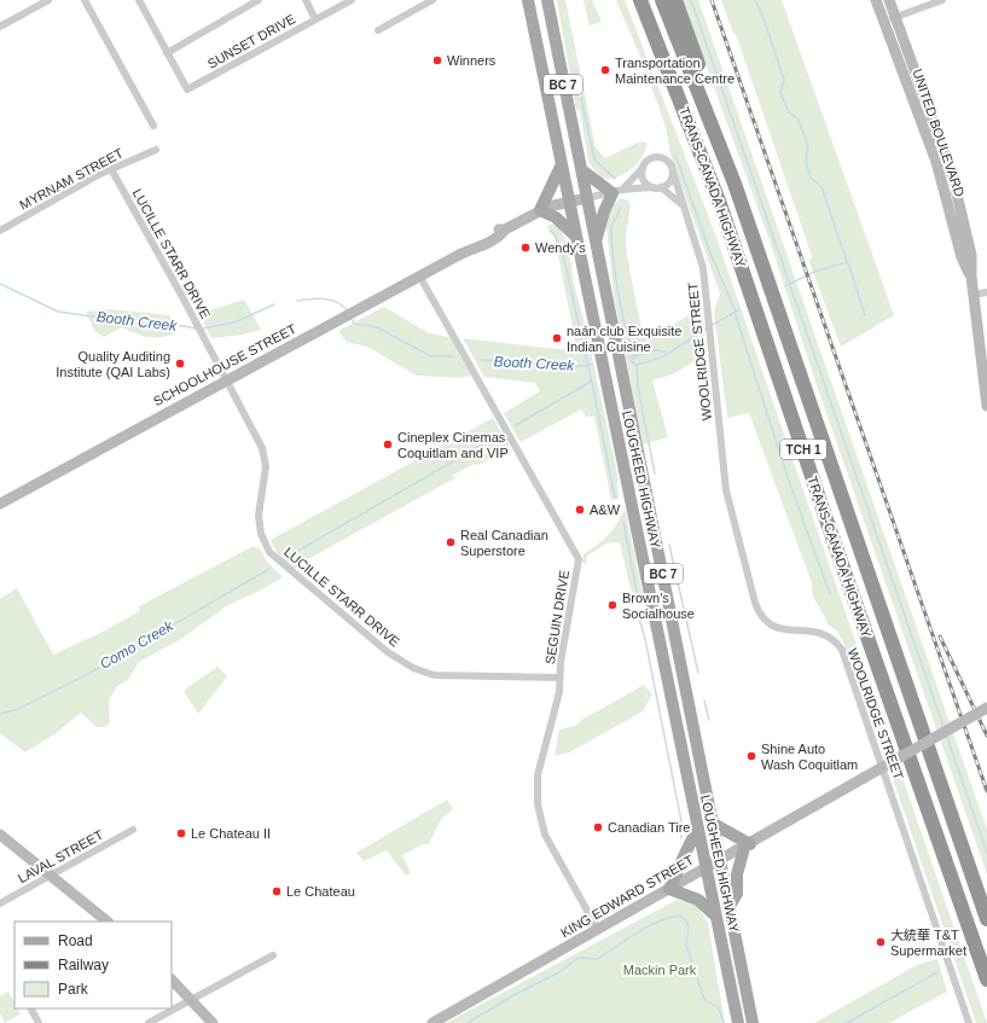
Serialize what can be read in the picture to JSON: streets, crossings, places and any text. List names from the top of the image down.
{
  "streets": {
    "highway": ["TRANS-CANADA HIGHWAY", "TCH 1"],
    "main road": [
      "BC 7",
      "UNITED BOULEVARD",
      "SCHOOLHOUSE STREET",
      "LOUGHEED HIGHWAY",
      "KING EDWARD STREET"
    ],
    "street": [
      "SUNSET DRIVE",
      "MYRNAM STREET",
      "LUCILLE STARR DRIVE",
      "WOOLRIDGE STREET",
      "SEGUIN DRIVE",
      "LAVAL STREET"
    ]
  },
  "crossings": [
    ["MYRNAM STREET", "LUCILLE STARR DRIVE"],
    ["LUCILLE STARR DRIVE", "SCHOOLHOUSE STREET"],
    ["LUCILLE STARR DRIVE", "SEGUIN DRIVE"],
    ["WOOLRIDGE STREET", "SCHOOLHOUSE STREET"],
    ["SCHOOLHOUSE STREET", "LOUGHEED HIGHWAY"],
    ["SCHOOLHOUSE STREET", "SEGUIN DRIVE"],
    ["LOUGHEED HIGHWAY", "KING EDWARD STREET"],
    ["SEGUIN DRIVE", "KING EDWARD STREET"]
  ],
  "water": ["Booth Creek", "Como Creek"],
  "parks": ["Mackin Park"],
  "places": [
    "Winners",
    "Transportation Maintenance Centre",
    "Wendy's",
    "naán club Exquisite Indian Cuisine",
    "Quality Auditing Institute (QAI Labs)",
    "Cineplex Cinemas Coquitlam and VIP",
    "A&W",
    "Real Canadian Superstore",
    "Brown's Socialhouse",
    "Shine Auto Wash Coquitlam",
    "Canadian Tire",
    "Le Chateau II",
    "Le Chateau",
    "大統華 T&T Supermarket"
  ],
  "legend": ["Road", "Railway", "Park"]
}
